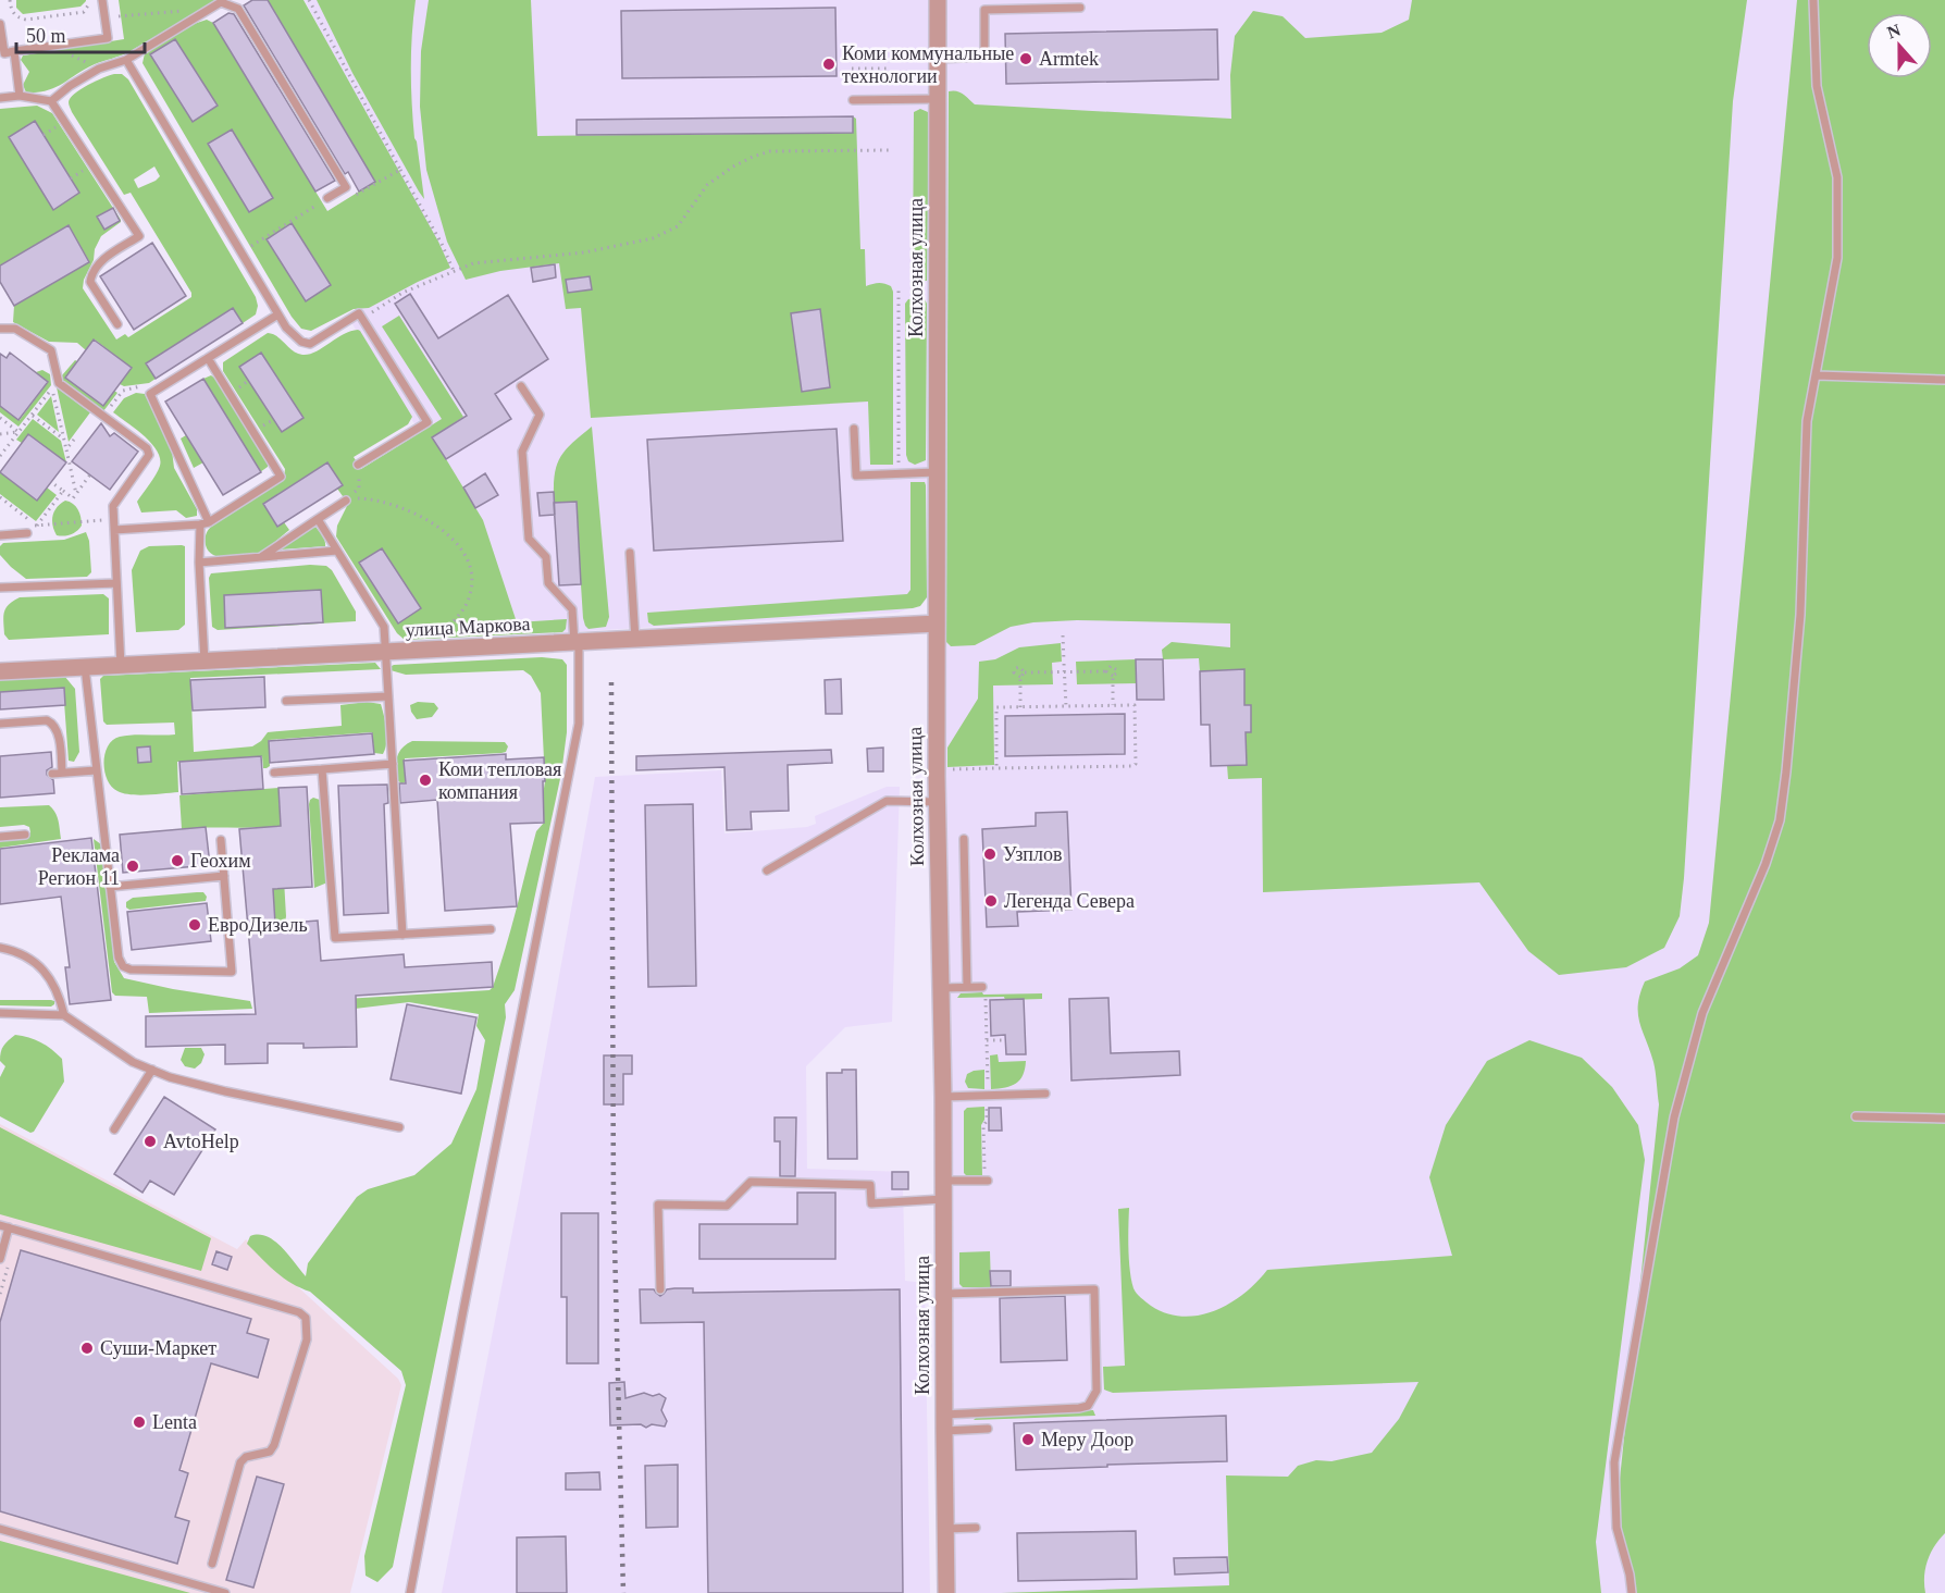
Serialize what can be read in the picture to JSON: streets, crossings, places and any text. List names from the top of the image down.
{
  "streets": {
    "street": ["Колхозная улица", "улица Маркова"]
  },
  "crossings": [
    ["Колхозная улица", "улица Маркова"]
  ],
  "places": [
    "Armtek",
    "Коми коммунальные технологии",
    "Коми тепловая компания",
    "Узплов",
    "Геохим",
    "Реклама Регион 11",
    "Легенда Севера",
    "ЕвроДизель",
    "AvtoHelp",
    "Суши-Маркет",
    "Lenta",
    "Меру Доор"
  ],
  "scale_bar": "50 m",
  "north": "top"
}
